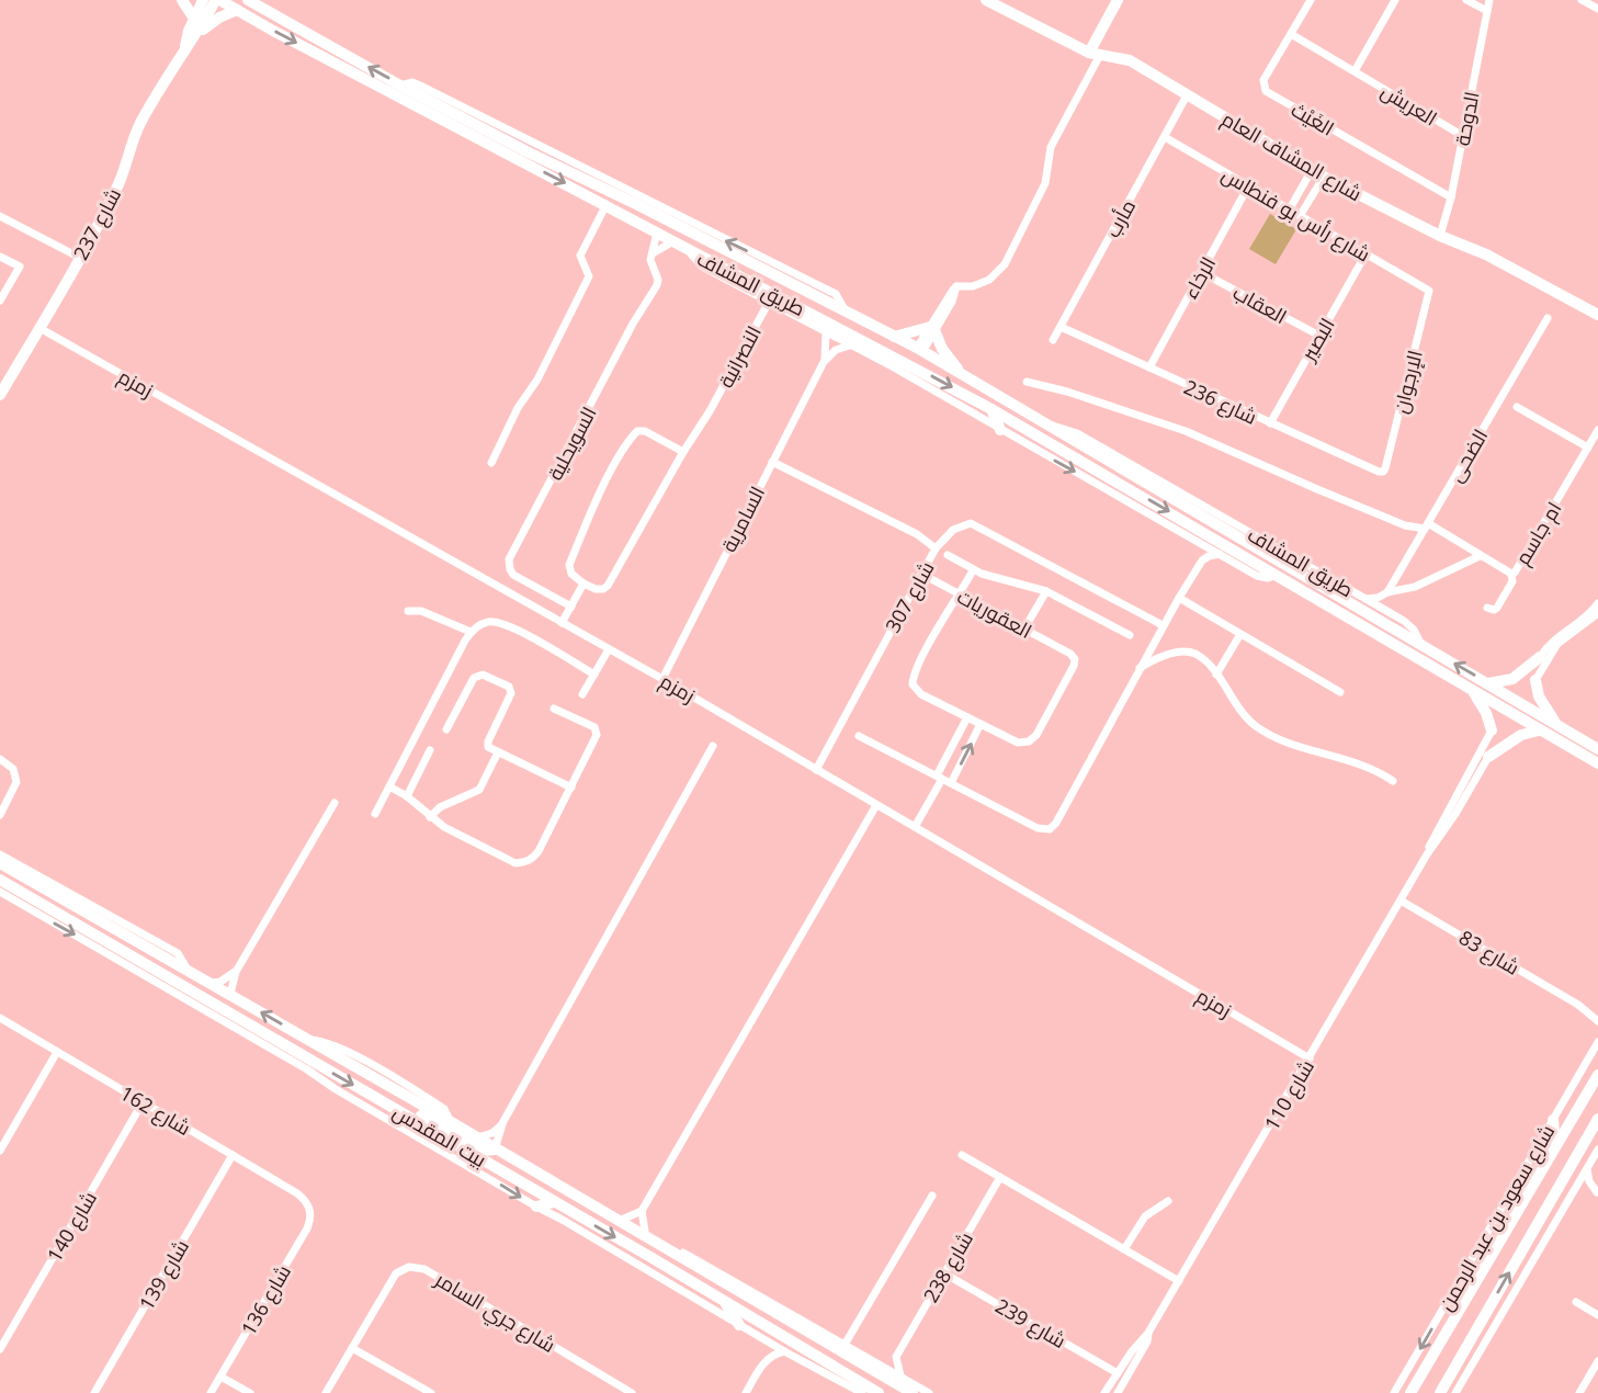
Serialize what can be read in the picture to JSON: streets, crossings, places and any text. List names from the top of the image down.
{
  "streets": {
    "street": [
      "العريش",
      "الغَيْث",
      "الدوحة",
      "شارع المشاف العام",
      "شارع رأس بو فنطاس",
      "مأرب",
      "شارع 237",
      "الرخاء",
      "طريق المشاف",
      "العقاب",
      "البصير",
      "النصرانية",
      "الإرجوان",
      "زمزم",
      "شارع 236",
      "السويحلية",
      "الضحى",
      "السامرية",
      "ام جاسم",
      "شارع 307",
      "العقوريات",
      "شارع 83",
      "شارع 110",
      "شارع 162",
      "بيت المقدس",
      "شارع سعود بن عبد الرحمن",
      "شارع 140",
      "شارع 238",
      "شارع 139",
      "شارع 136",
      "شارع جري السامر",
      "شارع 239"
    ]
  },
  "crossings": [
    ["العريش", "الغَيْث"],
    ["العريش", "الدوحة"],
    ["الغَيْث", "الدوحة"],
    ["الدوحة", "شارع المشاف العام"],
    ["شارع المشاف العام", "مأرب"],
    ["شارع رأس بو فنطاس", "مأرب"],
    ["شارع رأس بو فنطاس", "الرخاء"],
    ["شارع رأس بو فنطاس", "البصير"],
    ["شارع رأس بو فنطاس", "الإرجوان"],
    ["مأرب", "شارع 236"],
    ["شارع 237", "طريق المشاف"],
    ["شارع 237", "زمزم"],
    ["الرخاء", "العقاب"],
    ["الرخاء", "شارع 236"],
    ["طريق المشاف", "النصرانية"],
    ["طريق المشاف", "السويحلية"],
    ["طريق المشاف", "السامرية"],
    ["العقاب", "البصير"],
    ["البصير", "شارع 236"],
    ["الإرجوان", "شارع 236"],
    ["زمزم", "السامرية"],
    ["زمزم", "شارع 307"],
    ["زمزم", "شارع 110"],
    ["الضحى", "ام جاسم"],
    ["السامرية", "شارع 307"],
    ["شارع 307", "العقوريات"],
    ["شارع 83", "شارع 110"],
    ["شارع 110", "شارع 239"],
    ["شارع 162", "شارع 140"],
    ["شارع 162", "شارع 139"],
    ["شارع 162", "شارع 136"],
    ["شارع 238", "شارع 239"]
  ]
}
